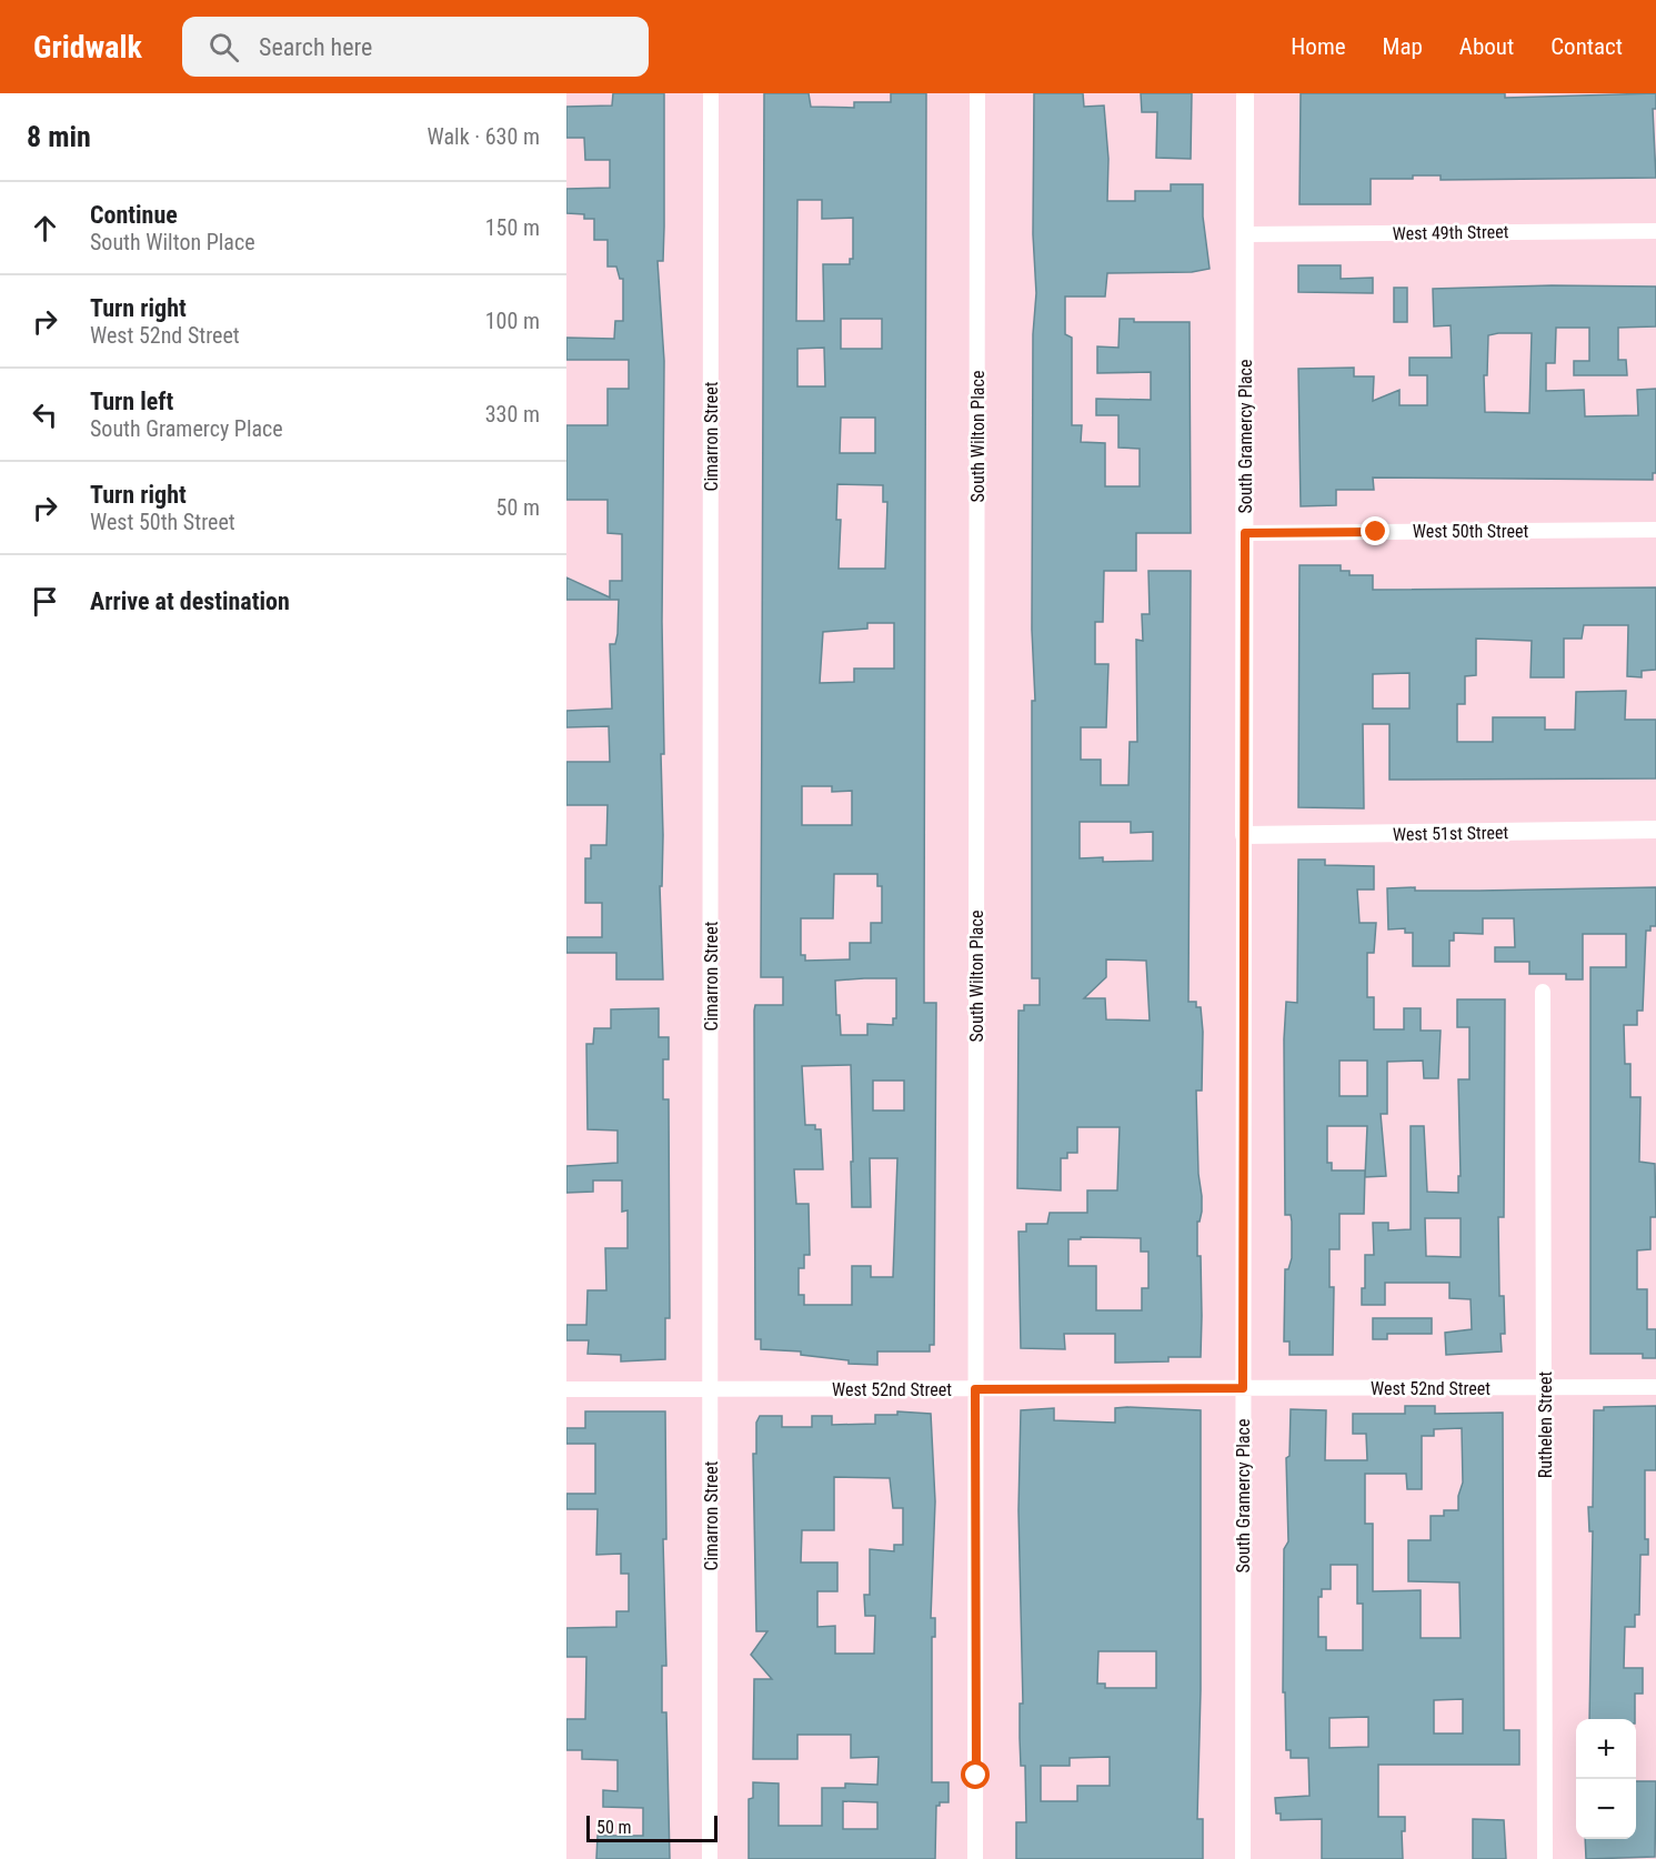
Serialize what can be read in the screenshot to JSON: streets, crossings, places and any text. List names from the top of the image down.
{
  "streets": {
    "street": [
      "West 49th Street",
      "Cimarron Street",
      "South Wilton Place",
      "South Gramercy Place",
      "West 50th Street",
      "West 51st Street",
      "West 52nd Street",
      "Ruthelen Street"
    ]
  },
  "crossings": [
    ["West 49th Street", "South Gramercy Place"],
    ["Cimarron Street", "West 52nd Street"],
    ["South Wilton Place", "West 52nd Street"],
    ["South Gramercy Place", "West 50th Street"],
    ["South Gramercy Place", "West 51st Street"],
    ["South Gramercy Place", "West 52nd Street"],
    ["West 52nd Street", "Ruthelen Street"]
  ],
  "scale_bar": "50 m",
  "page": {
    "header": "Gridwalk",
    "search": "Search here",
    "nav": [
      "Home",
      "Map",
      "About",
      "Contact"
    ],
    "heading": ["8 min", "Walk · 630 m"],
    "list": [
      ["Continue", "South Wilton Place", "150 m"],
      ["Turn right", "West 52nd Street", "100 m"],
      ["Turn left", "South Gramercy Place", "330 m"],
      ["Turn right", "West 50th Street", "50 m"],
      "Arrive at destination"
    ],
    "map_buttons": ["+", "−"],
    "scale": "50 m"
  }
}
